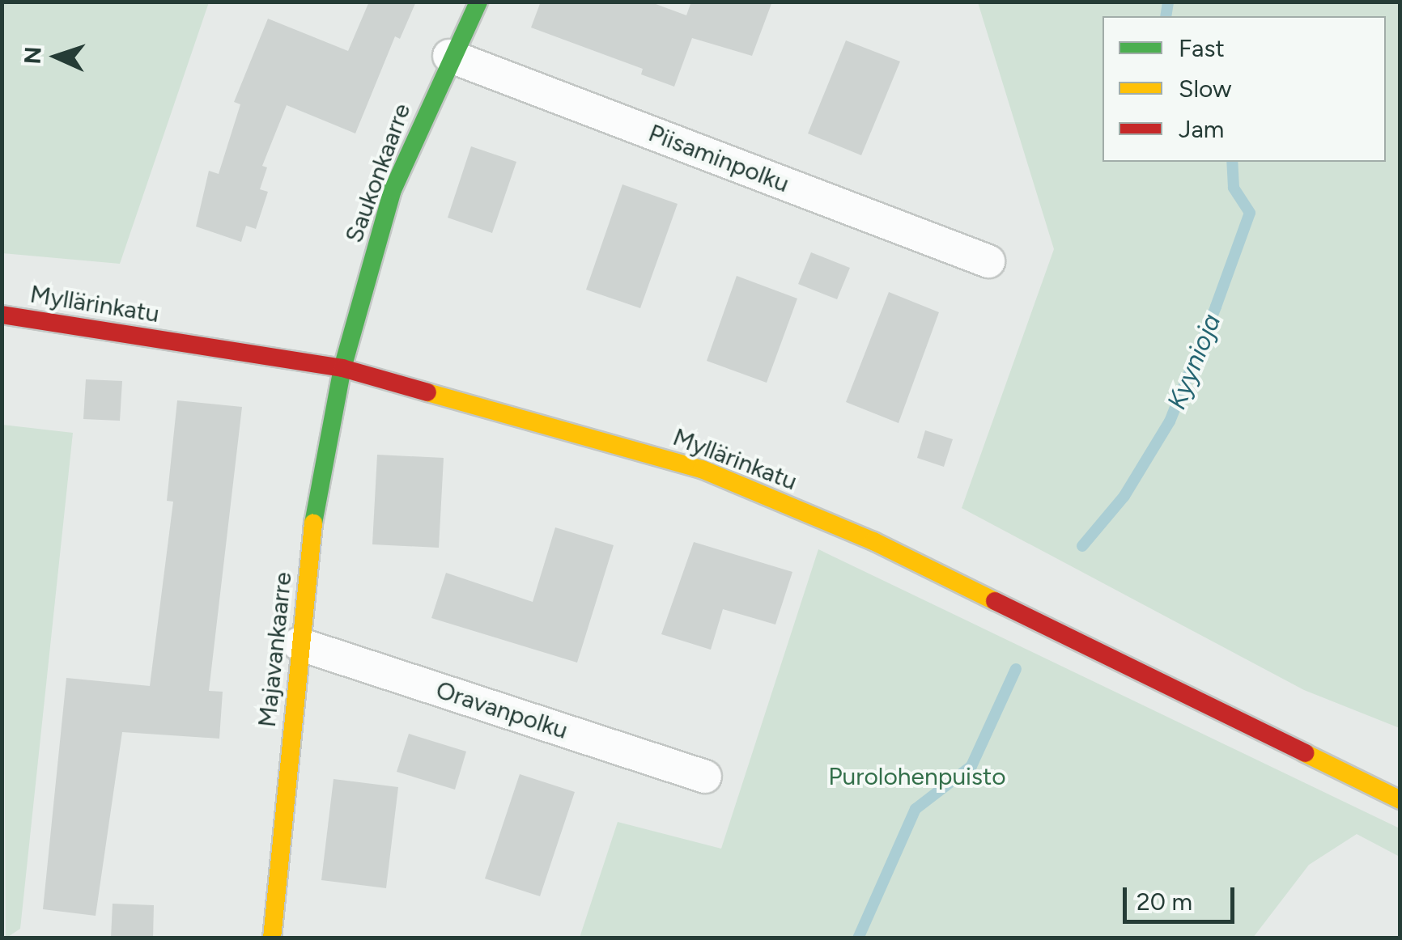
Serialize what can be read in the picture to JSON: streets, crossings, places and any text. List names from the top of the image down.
{
  "streets": {
    "street": [
      "Piisaminpolku",
      "Saukonkaarre",
      "Myllärinkatu",
      "Majavankaarre",
      "Oravanpolku"
    ]
  },
  "crossings": [
    ["Piisaminpolku", "Saukonkaarre"],
    ["Saukonkaarre", "Myllärinkatu"],
    ["Saukonkaarre", "Majavankaarre"],
    ["Myllärinkatu", "Majavankaarre"],
    ["Majavankaarre", "Oravanpolku"]
  ],
  "water": ["Kyynioja"],
  "parks": ["Purolohenpuisto"],
  "legend": ["Fast", "Slow", "Jam"],
  "scale_bar": "20 m",
  "north": "left"
}
